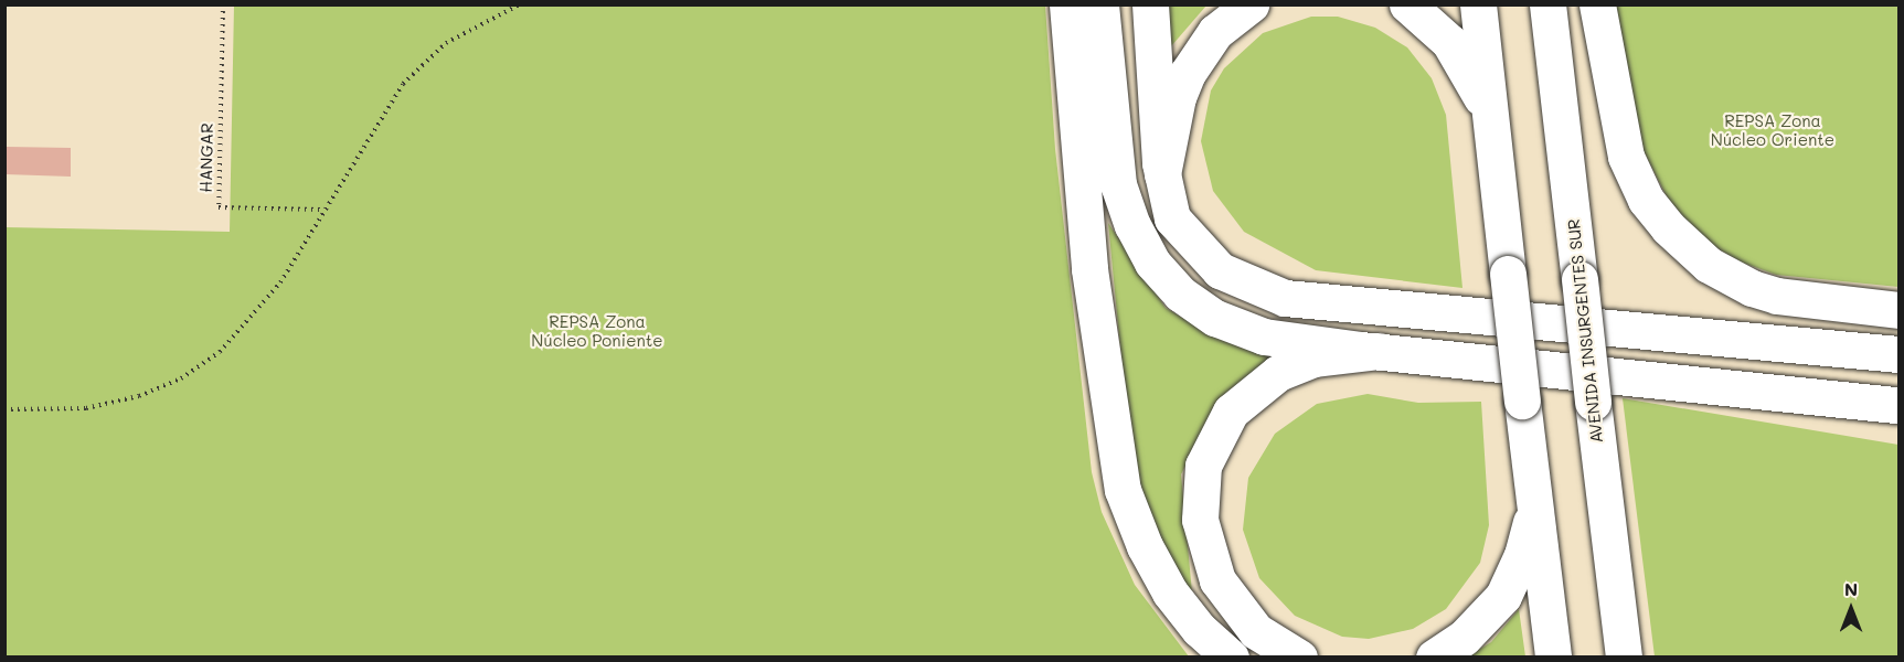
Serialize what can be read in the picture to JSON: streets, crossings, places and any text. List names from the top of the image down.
{
  "streets": {
    "main road": ["AVENIDA INSURGENTES SUR"],
    "path": ["HANGAR"]
  },
  "parks": ["REPSA Zona Núcleo Oriente", "REPSA Zona Núcleo Poniente"],
  "north": "top"
}
